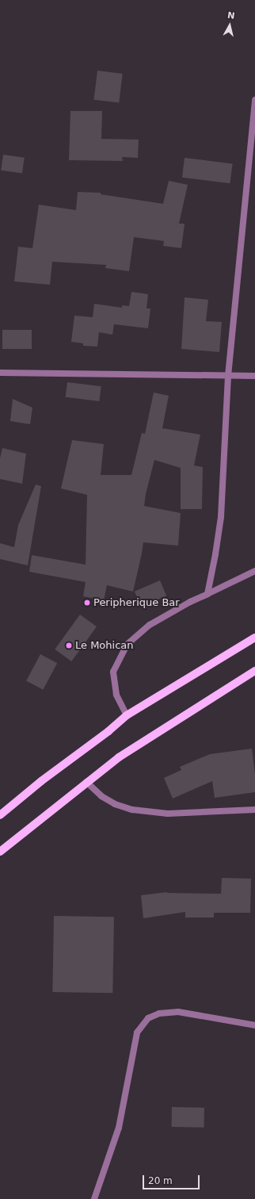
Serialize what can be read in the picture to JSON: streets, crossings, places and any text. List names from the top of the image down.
{
  "places": ["Peripherique Bar", "Le Mohican"],
  "scale_bar": "20 m",
  "north": "top"
}
